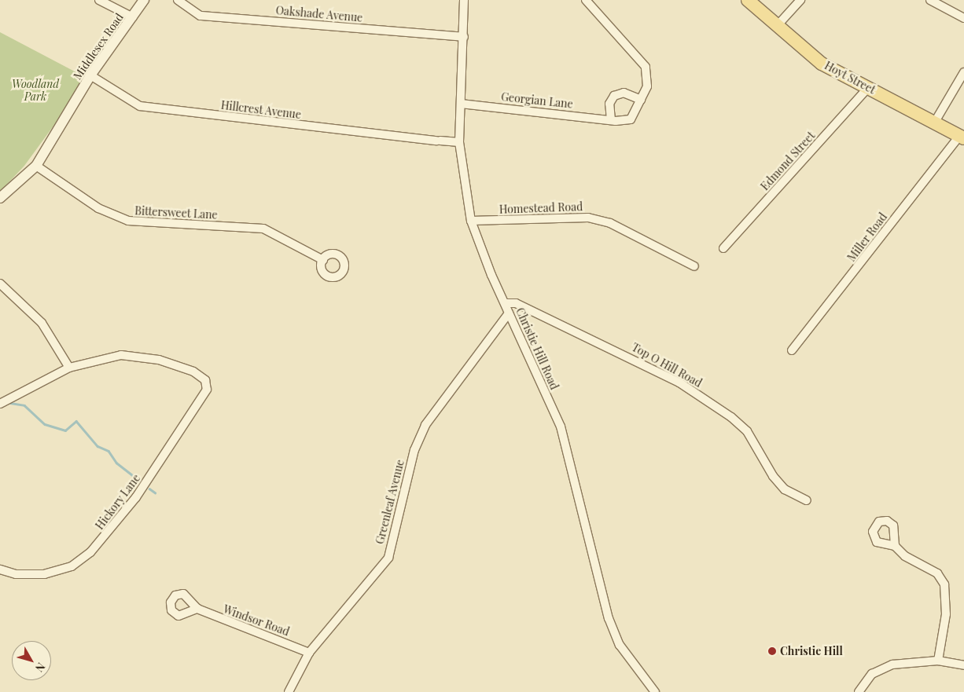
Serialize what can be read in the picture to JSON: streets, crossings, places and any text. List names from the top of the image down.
{
  "streets": {
    "main road": ["Hoyt Street"],
    "street": [
      "Oakshade Avenue",
      "Middlesex Road",
      "Georgian Lane",
      "Hillcrest Avenue",
      "Edmond Street",
      "Homestead Road",
      "Bittersweet Lane",
      "Miller Road",
      "Christie Hill Road",
      "Top O Hill Road",
      "Hickory Lane",
      "Greenleaf Avenue",
      "Windsor Road"
    ]
  },
  "crossings": [
    ["Oakshade Avenue", "Christie Hill Road"],
    ["Middlesex Road", "Hillcrest Avenue"],
    ["Middlesex Road", "Bittersweet Lane"],
    ["Hoyt Street", "Edmond Street"],
    ["Hoyt Street", "Miller Road"],
    ["Georgian Lane", "Christie Hill Road"],
    ["Hillcrest Avenue", "Christie Hill Road"],
    ["Homestead Road", "Christie Hill Road"],
    ["Christie Hill Road", "Top O Hill Road"],
    ["Christie Hill Road", "Greenleaf Avenue"],
    ["Greenleaf Avenue", "Windsor Road"]
  ],
  "parks": ["Woodland Park"],
  "places": ["Christie Hill"],
  "north": "bottom right"
}
